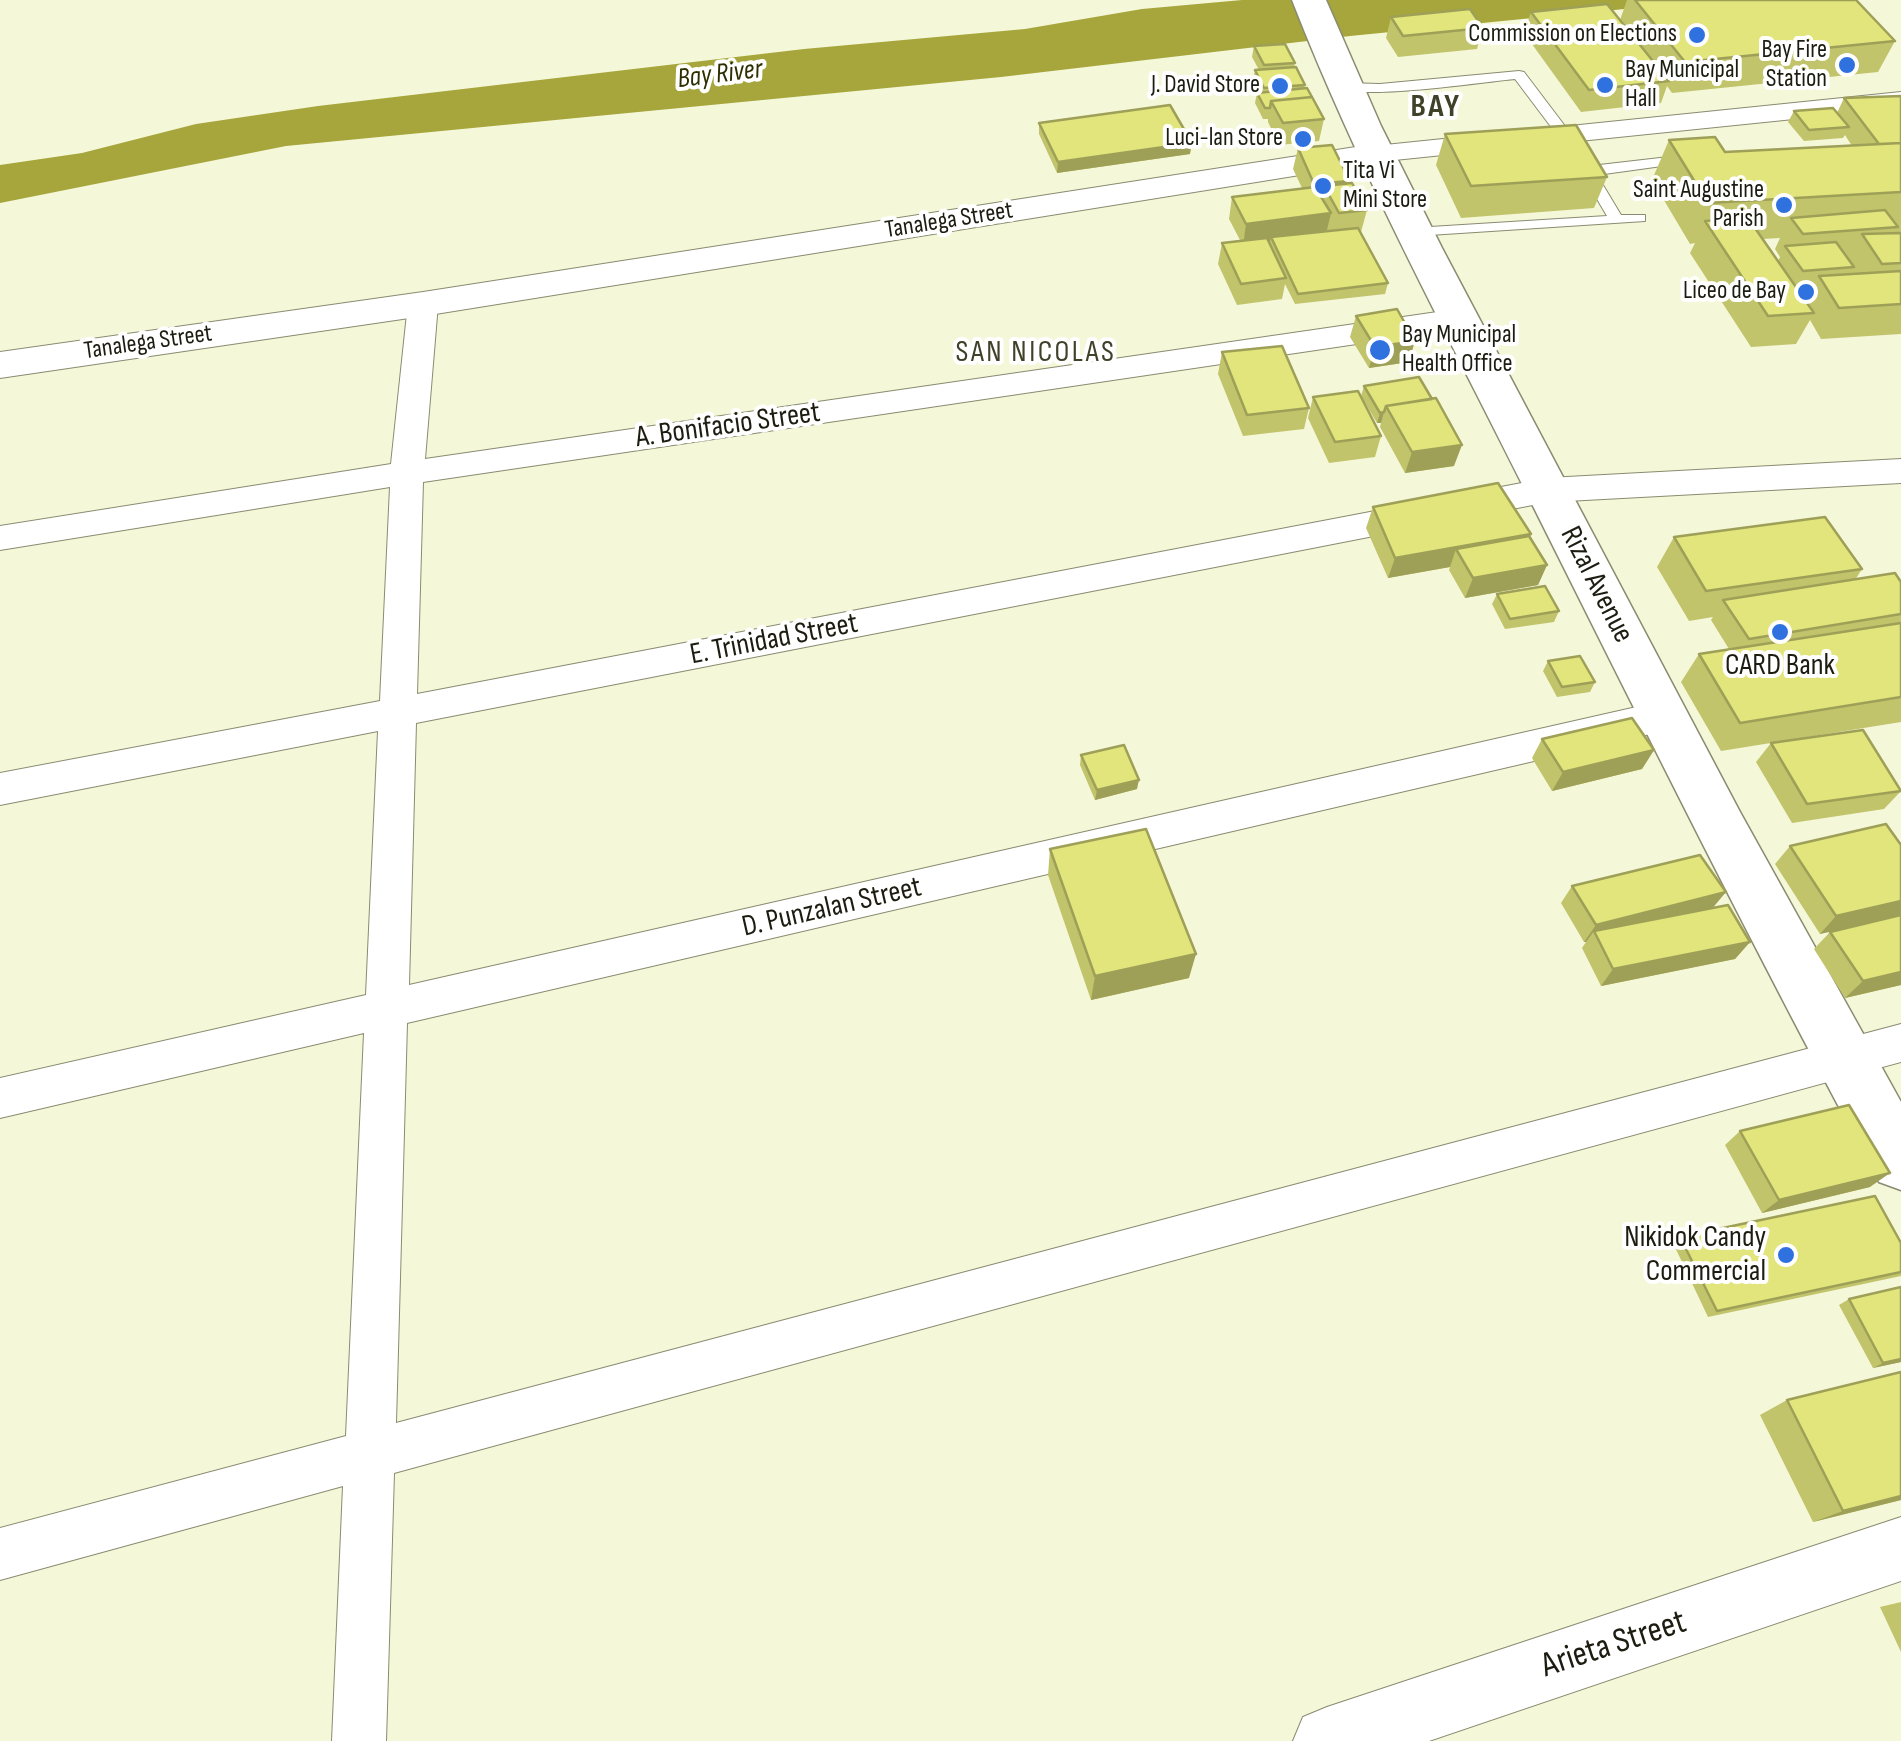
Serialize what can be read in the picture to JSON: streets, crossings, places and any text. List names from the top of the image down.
{
  "streets": {
    "main road": ["Rizal Avenue"],
    "street": [
      "Tanalega Street",
      "A. Bonifacio Street",
      "E. Trinidad Street",
      "D. Punzalan Street",
      "Arieta Street"
    ]
  },
  "crossings": [
    ["Tanalega Street", "Rizal Avenue"],
    ["A. Bonifacio Street", "Rizal Avenue"],
    ["Rizal Avenue", "E. Trinidad Street"],
    ["Rizal Avenue", "D. Punzalan Street"]
  ],
  "districts": ["BAY", "SAN NICOLAS"],
  "water": ["Bay River"],
  "places": [
    "Commission on Elections",
    "Bay Fire Station",
    "Bay Municipal Hall",
    "J. David Store",
    "Luci-lan Store",
    "Tita Vi Mini Store",
    "Saint Augustine Parish",
    "Liceo de Bay",
    "Bay Municipal Health Office",
    "CARD Bank",
    "Nikidok Candy Commercial"
  ]
}
